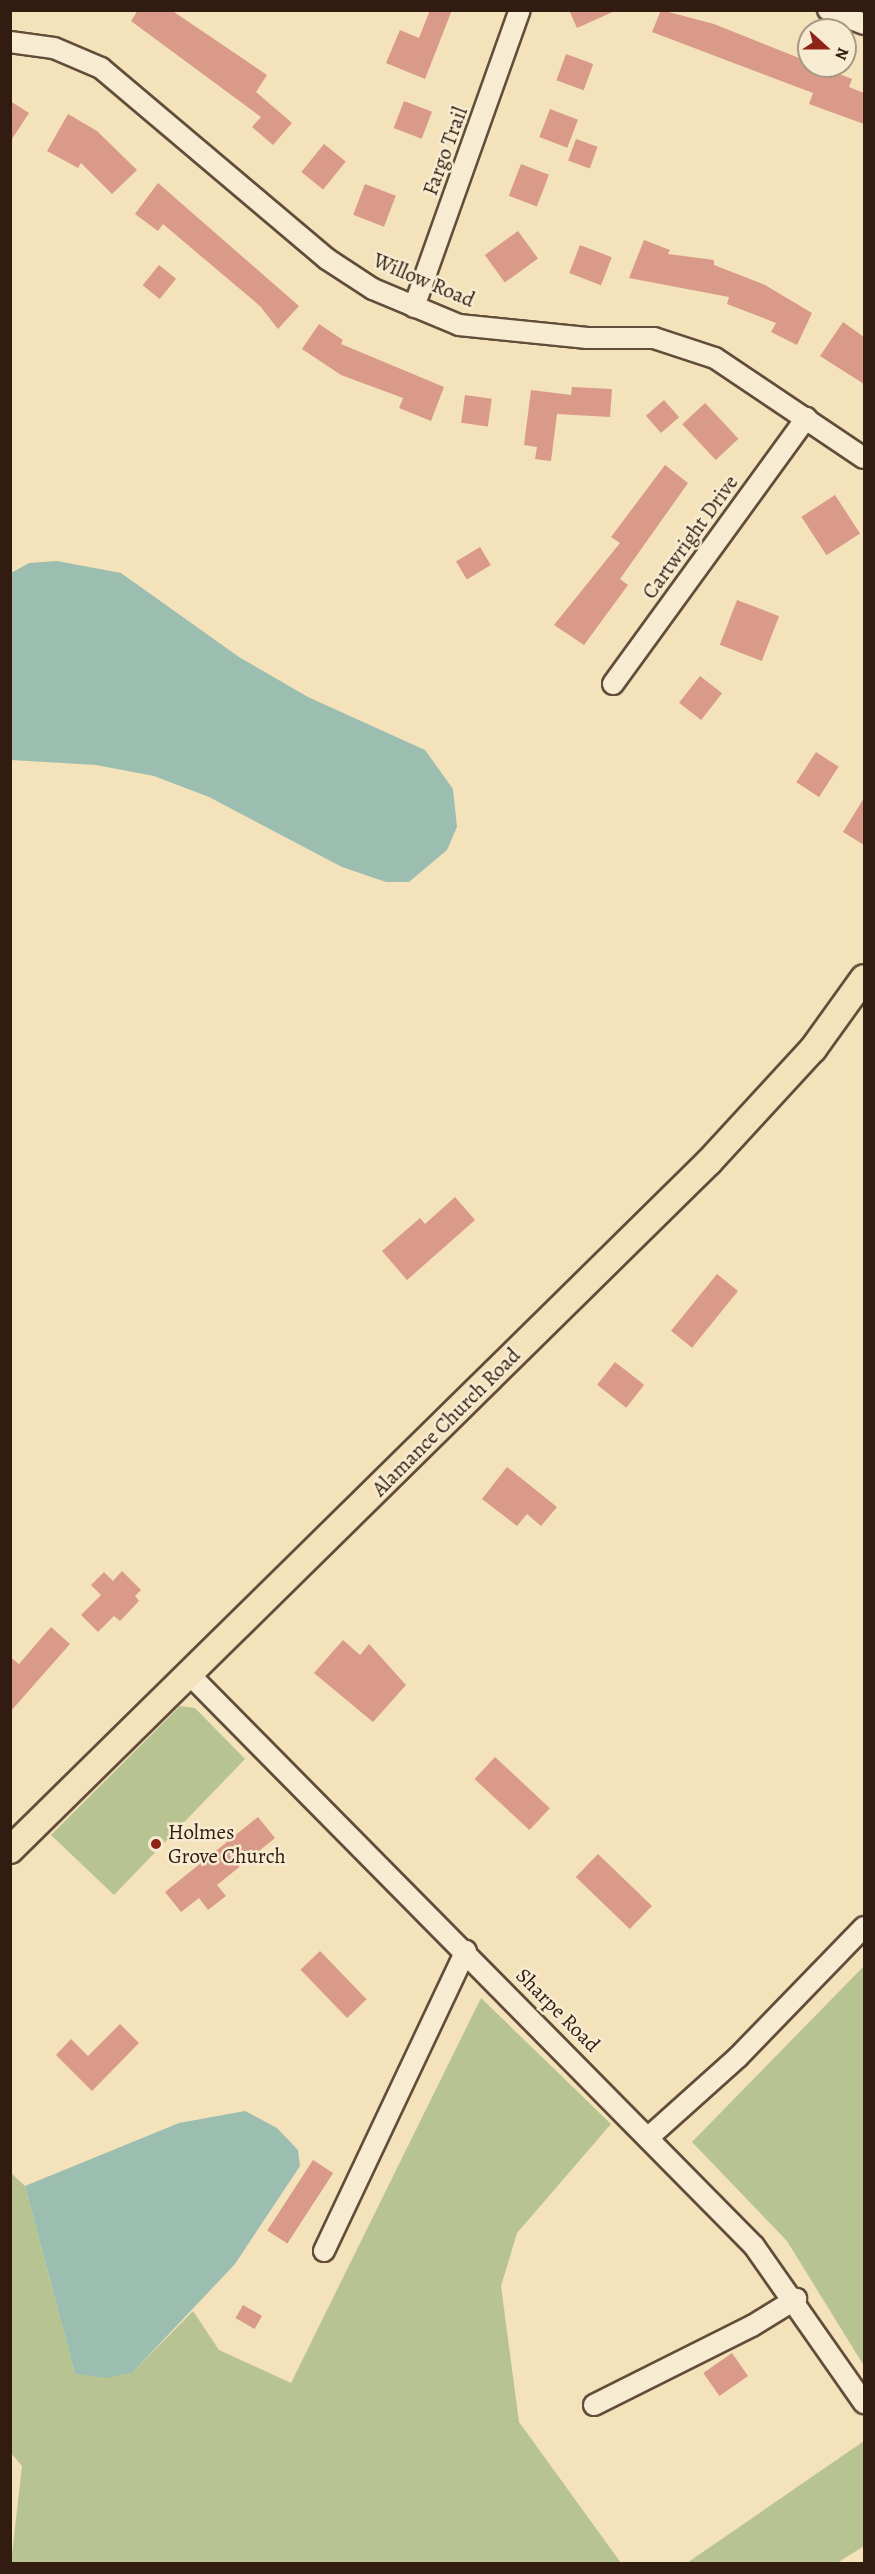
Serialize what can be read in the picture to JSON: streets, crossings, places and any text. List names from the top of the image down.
{
  "streets": {
    "main road": ["Alamance Church Road"],
    "street": [
      "Fargo Trail",
      "Willow Road",
      "Cartwright Drive",
      "Sharpe Road"
    ]
  },
  "crossings": [
    ["Fargo Trail", "Willow Road"],
    ["Willow Road", "Cartwright Drive"],
    ["Alamance Church Road", "Sharpe Road"]
  ],
  "places": ["Holmes Grove Church"],
  "north": "right"
}
